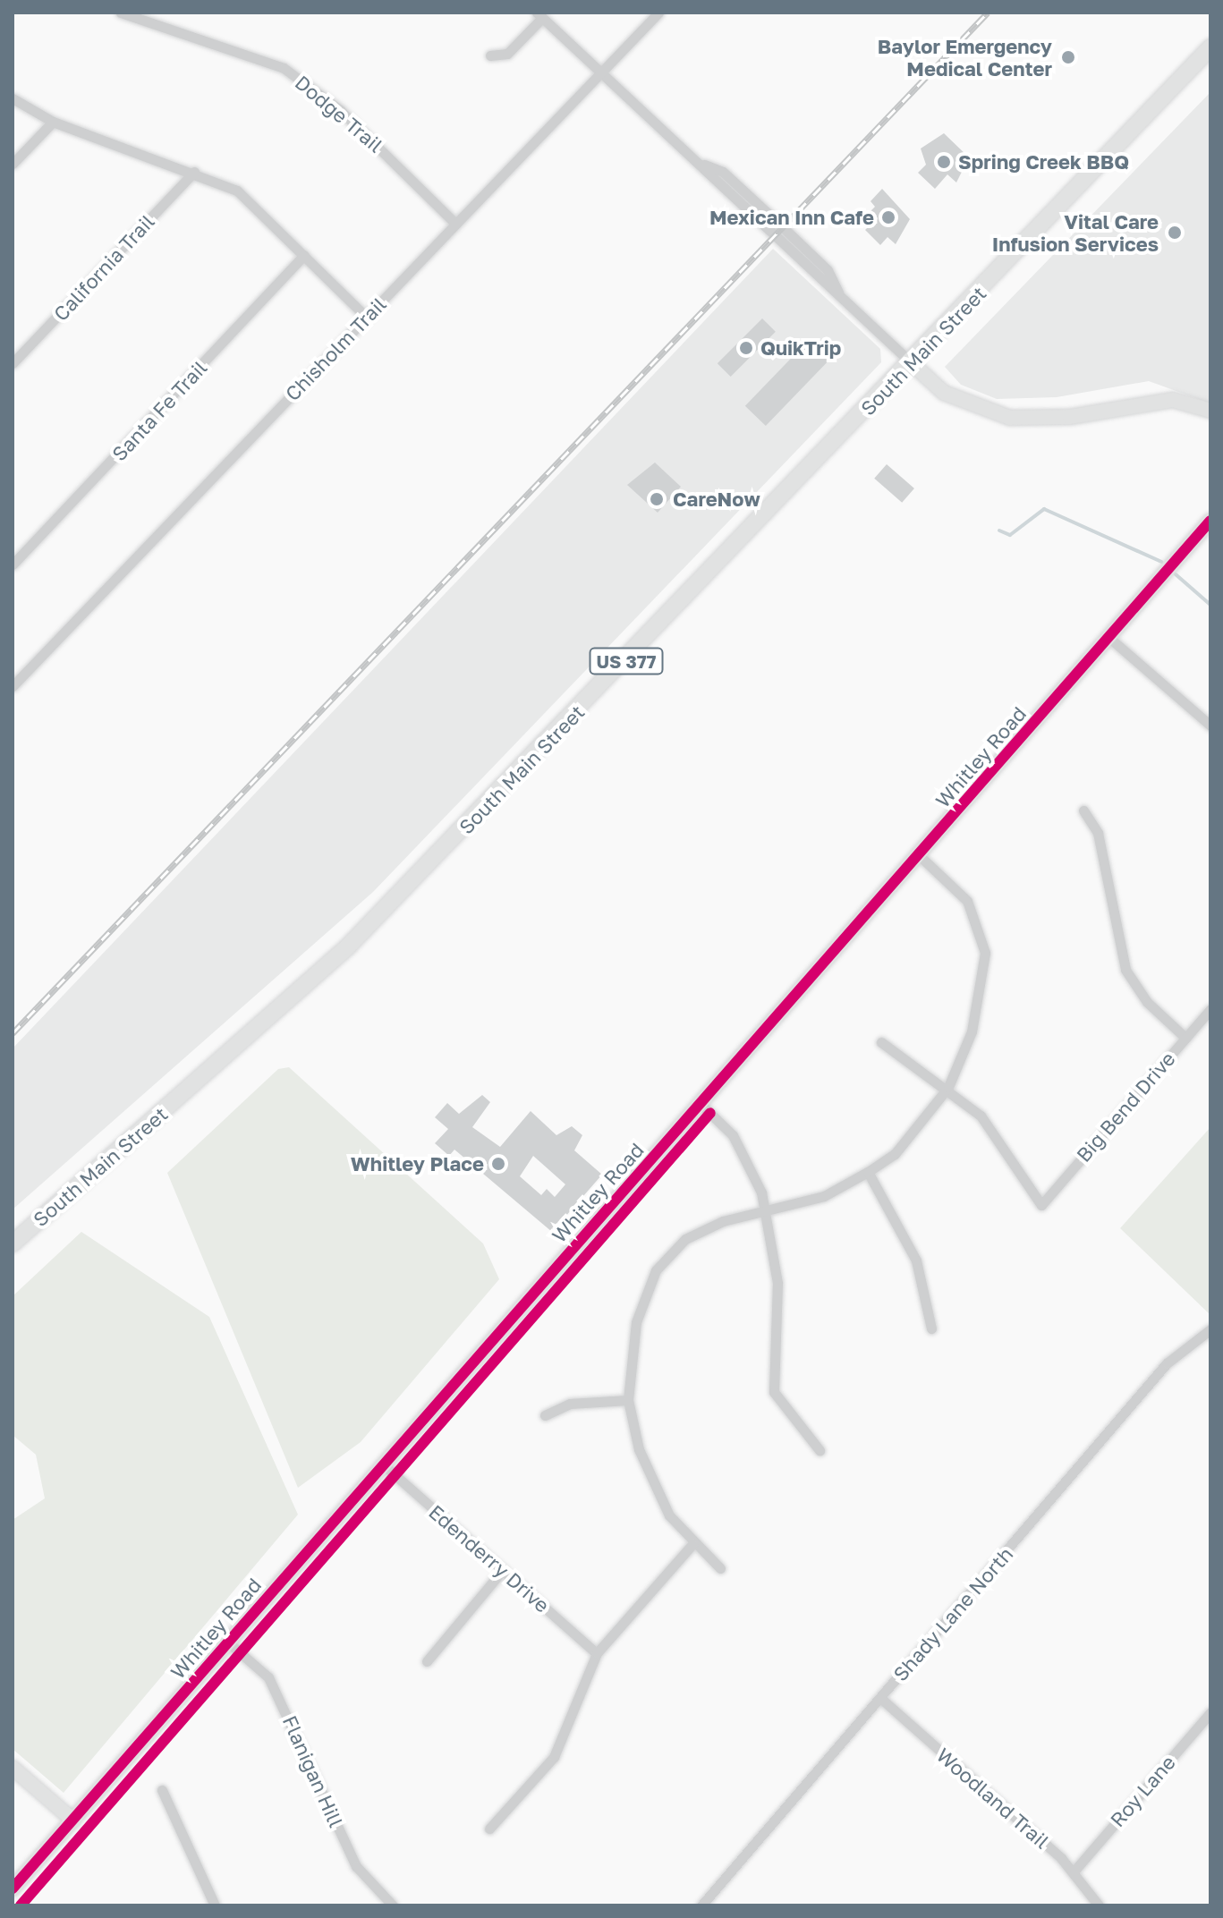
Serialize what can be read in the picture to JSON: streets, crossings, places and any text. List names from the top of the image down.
{
  "streets": {
    "main road": ["South Main Street", "US 377"],
    "street": [
      "Dodge Trail",
      "California Trail",
      "Chisholm Trail",
      "Santa Fe Trail",
      "Whitley Road",
      "Big Bend Drive",
      "Edenderry Drive",
      "Shady Lane North",
      "Flanigan Hill",
      "Roy Lane",
      "Woodland Trail"
    ]
  },
  "crossings": [
    ["Dodge Trail", "Chisholm Trail"],
    ["Whitley Road", "Edenderry Drive"],
    ["Whitley Road", "Flanigan Hill"],
    ["Shady Lane North", "Woodland Trail"],
    ["Roy Lane", "Woodland Trail"]
  ],
  "places": [
    "Baylor Emergency Medical Center",
    "Spring Creek BBQ",
    "Mexican Inn Cafe",
    "Vital Care Infusion Services",
    "QuikTrip",
    "CareNow",
    "Whitley Place"
  ]
}
